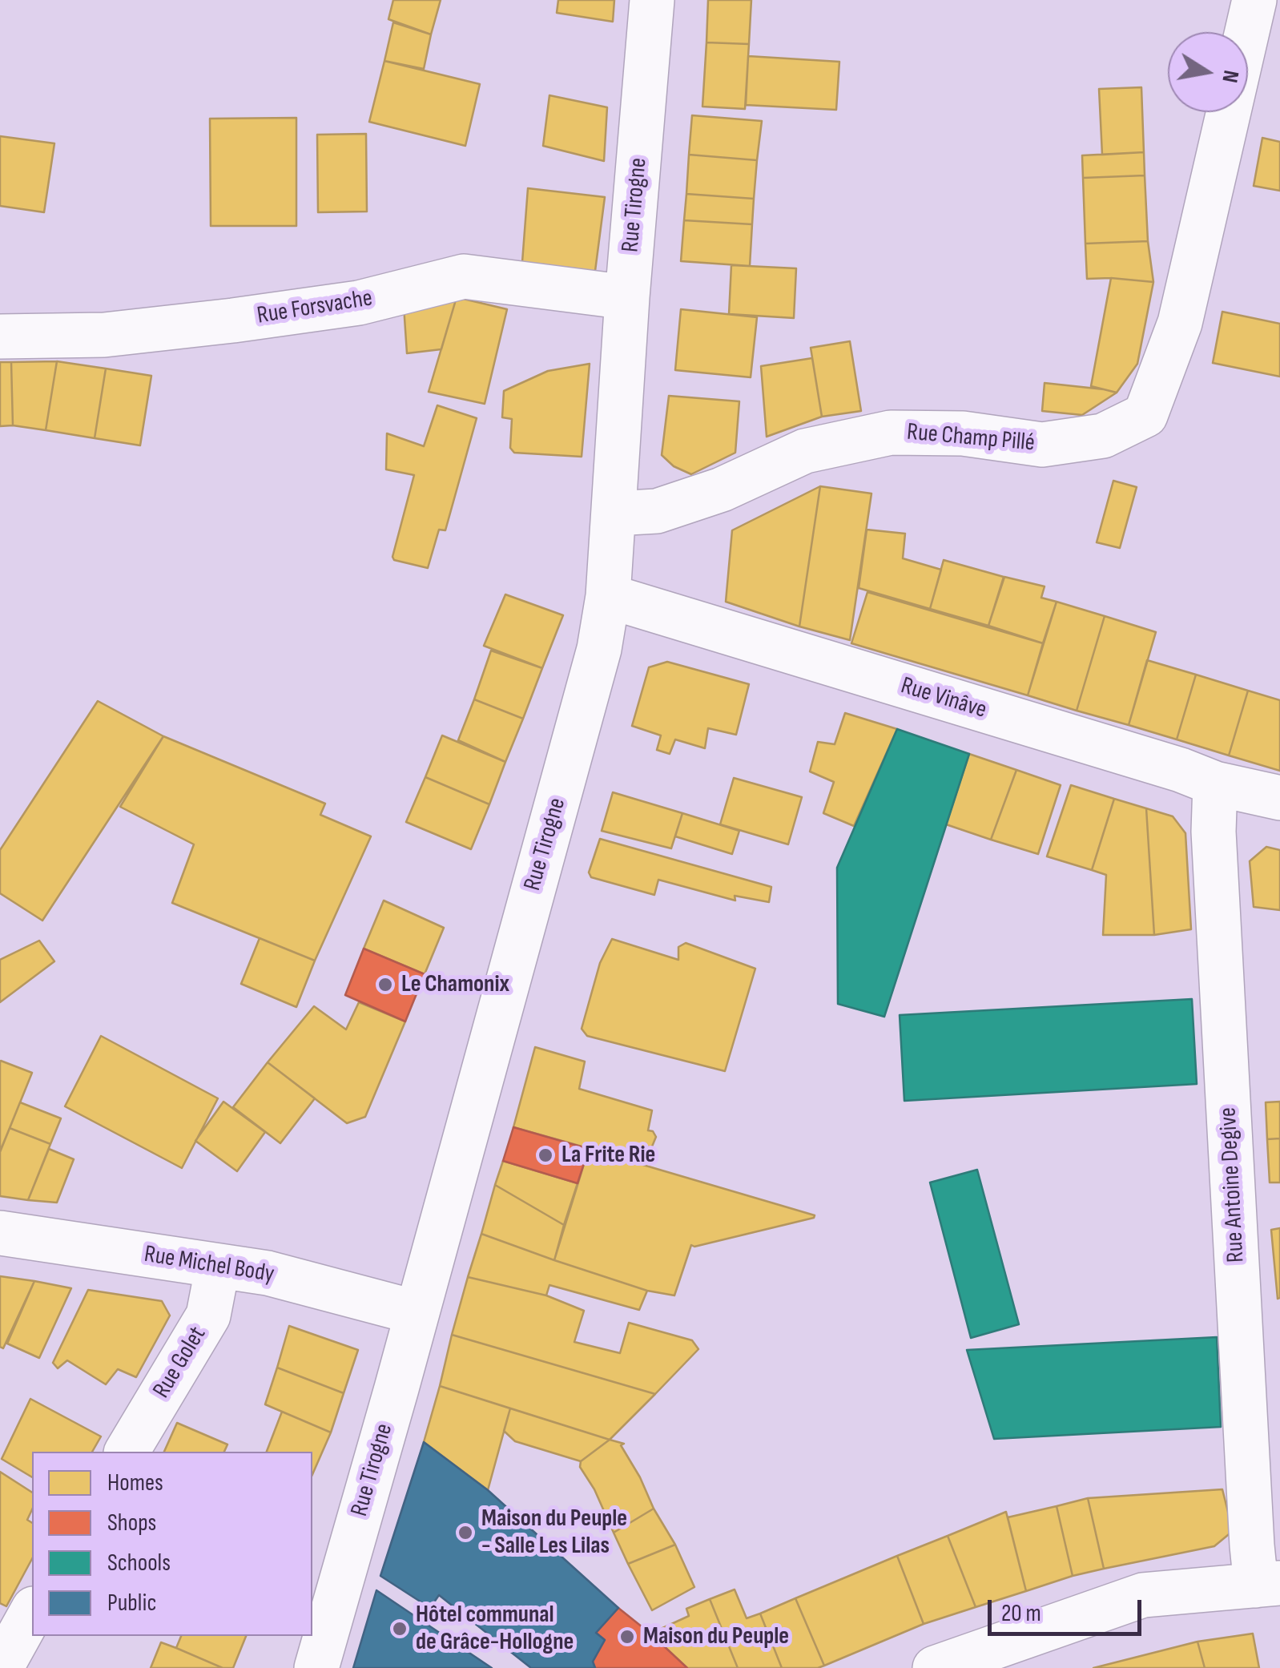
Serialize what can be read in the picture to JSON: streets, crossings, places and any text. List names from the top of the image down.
{
  "streets": {
    "street": [
      "Rue Tirogne",
      "Rue Forsvache",
      "Rue Champ Pillé",
      "Rue Vinâve",
      "Rue Antoine Degive",
      "Rue Michel Body",
      "Rue Golet"
    ]
  },
  "crossings": [
    ["Rue Tirogne", "Rue Forsvache"],
    ["Rue Tirogne", "Rue Champ Pillé"],
    ["Rue Tirogne", "Rue Vinâve"],
    ["Rue Tirogne", "Rue Michel Body"],
    ["Rue Vinâve", "Rue Antoine Degive"],
    ["Rue Michel Body", "Rue Golet"]
  ],
  "places": [
    "Le Chamonix",
    "La Frite Rie",
    "Maison du Peuple - Salle Les Lilas",
    "Hôtel communal de Grâce-Hollogne",
    "Maison du Peuple"
  ],
  "legend": [
    "Homes",
    "Shops",
    "Schools",
    "Public"
  ],
  "scale_bar": "20 m",
  "north": "right"
}
